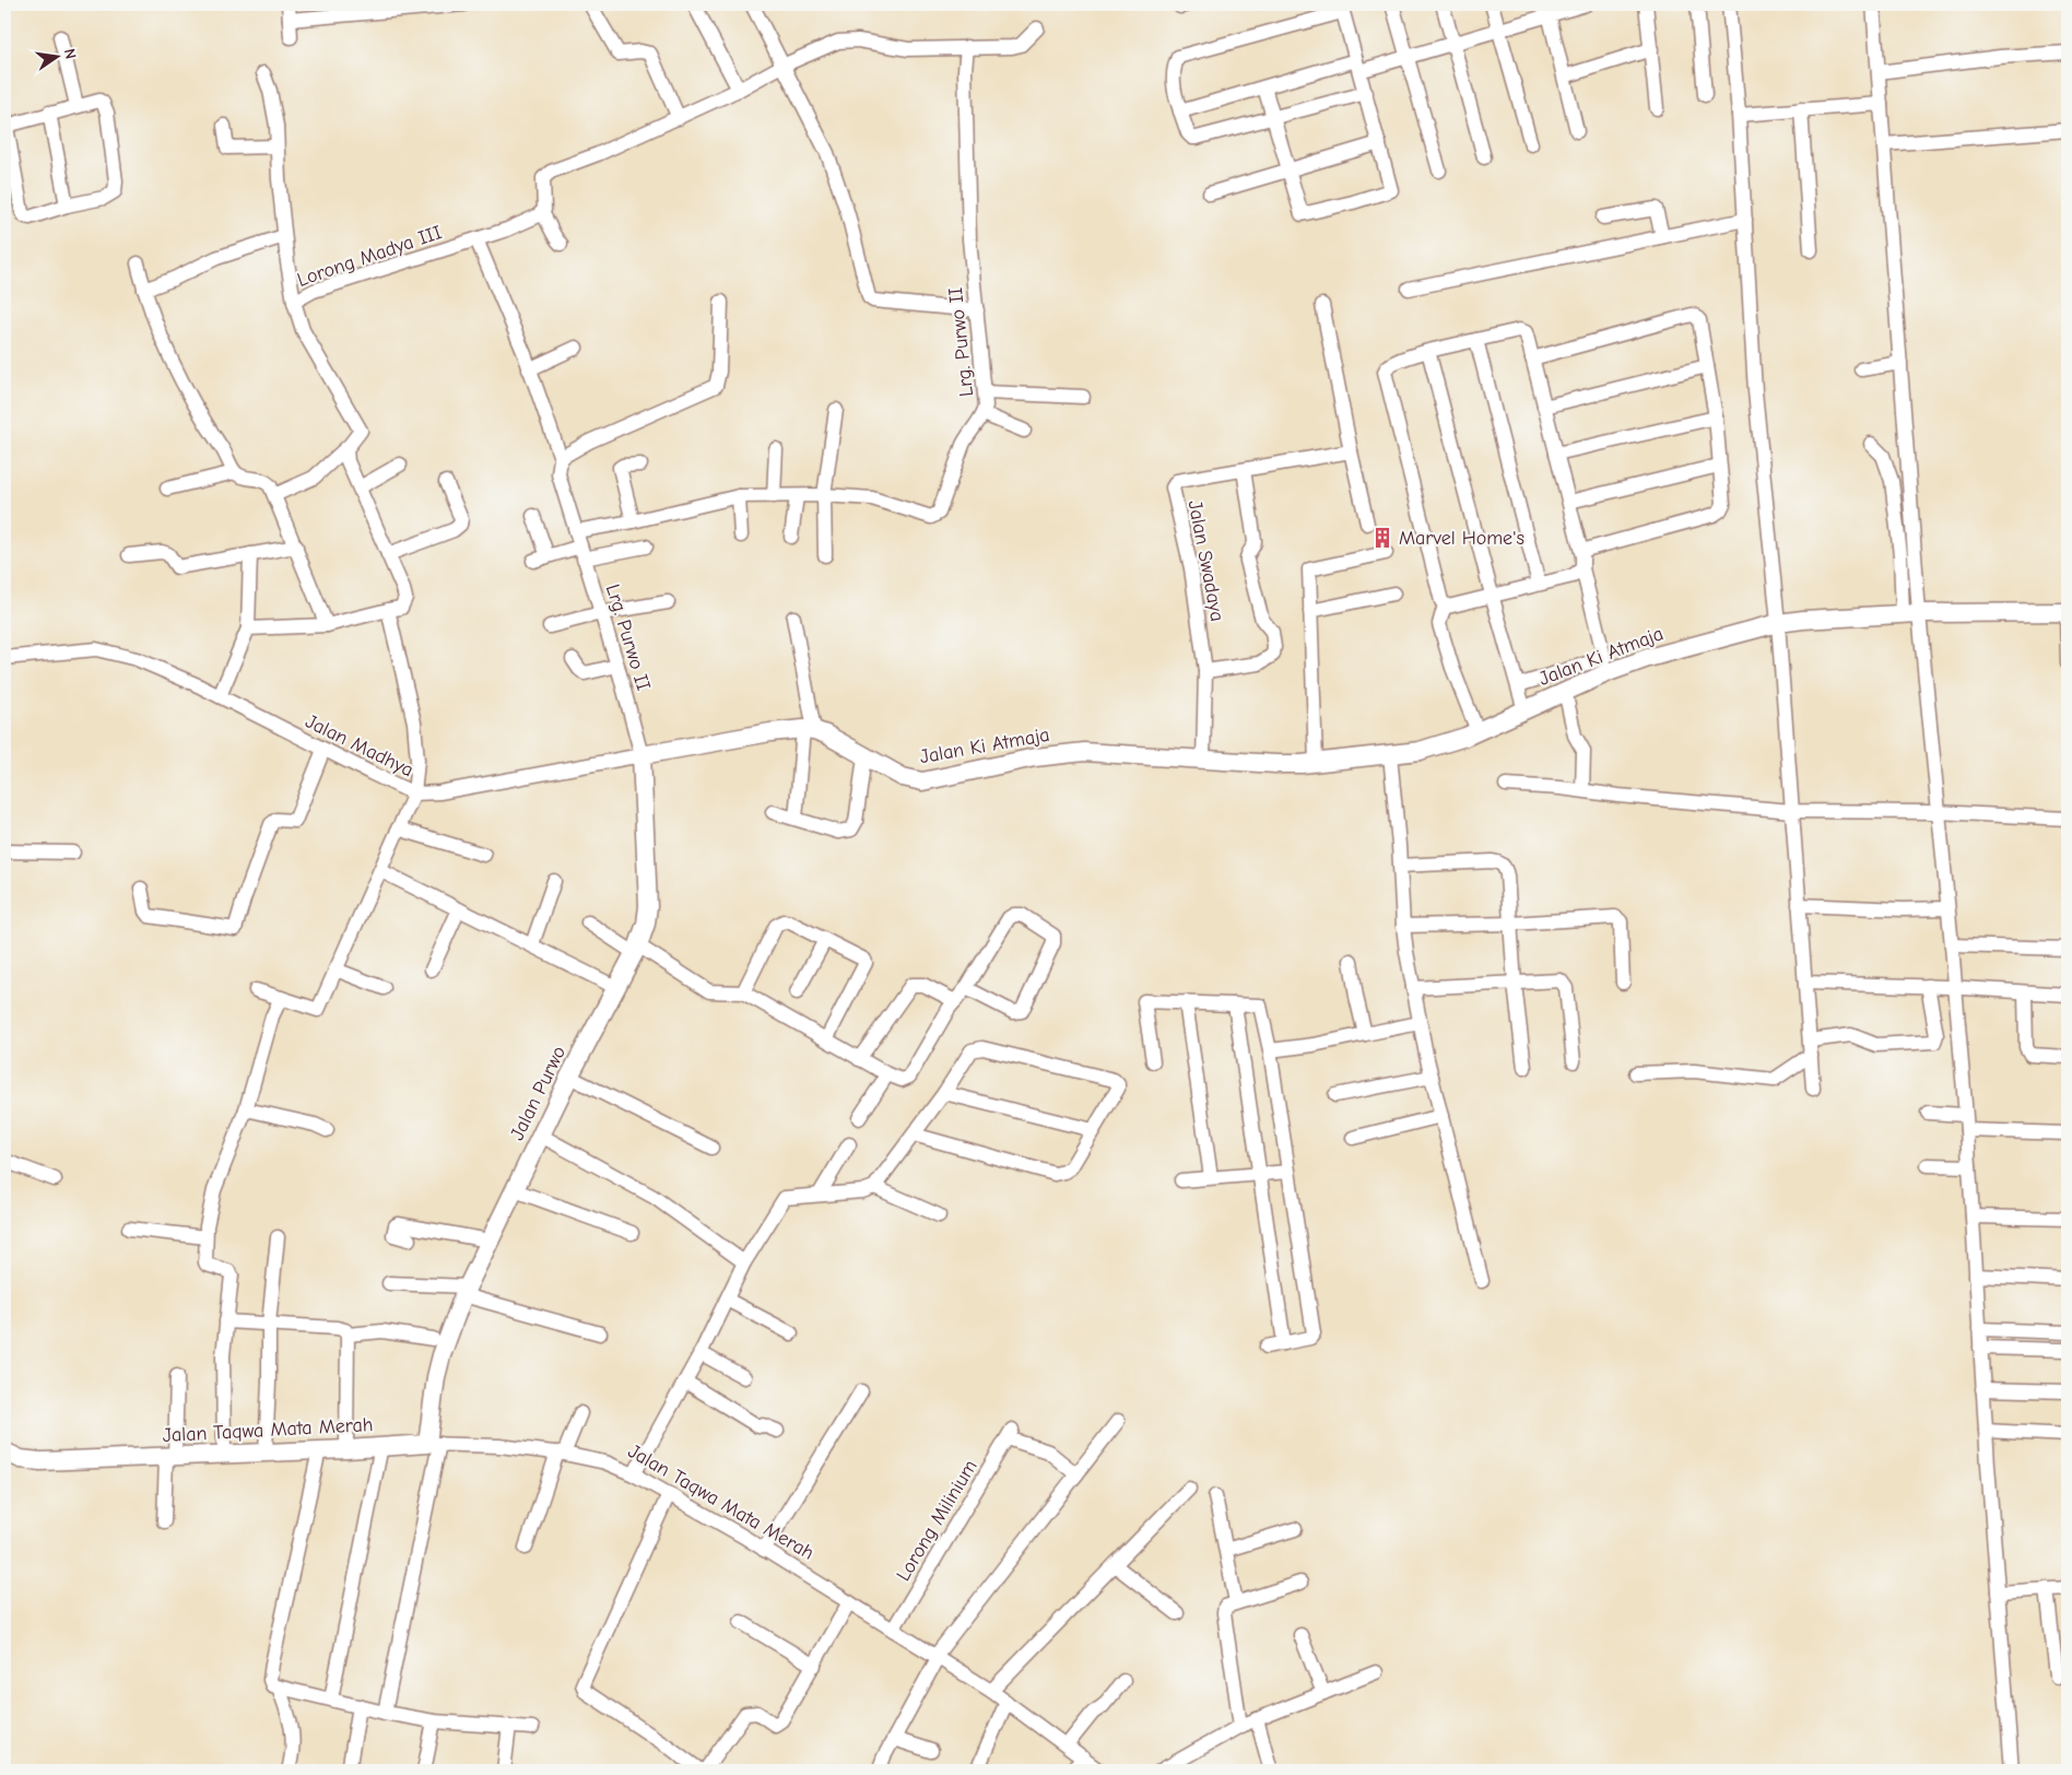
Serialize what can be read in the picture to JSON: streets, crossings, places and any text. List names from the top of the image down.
{
  "streets": {
    "street": [
      "Lorong Madya III",
      "Lrg. Purwo II",
      "Jalan Swadaya",
      "Jalan Ki Atmaja",
      "Jalan Madhya",
      "Jalan Purwo",
      "Jalan Taqwa Mata Merah",
      "Lorong Milinium"
    ]
  },
  "crossings": [
    ["Lorong Madya III", "Lrg. Purwo II"],
    ["Lrg. Purwo II", "Jalan Madhya"],
    ["Lrg. Purwo II", "Jalan Purwo"],
    ["Jalan Swadaya", "Jalan Ki Atmaja"],
    ["Jalan Madhya", "Jalan Purwo"],
    ["Jalan Purwo", "Jalan Taqwa Mata Merah"],
    ["Jalan Taqwa Mata Merah", "Lorong Milinium"]
  ],
  "places": {
    "building": ["Marvel Home's"]
  },
  "north": "right"
}
